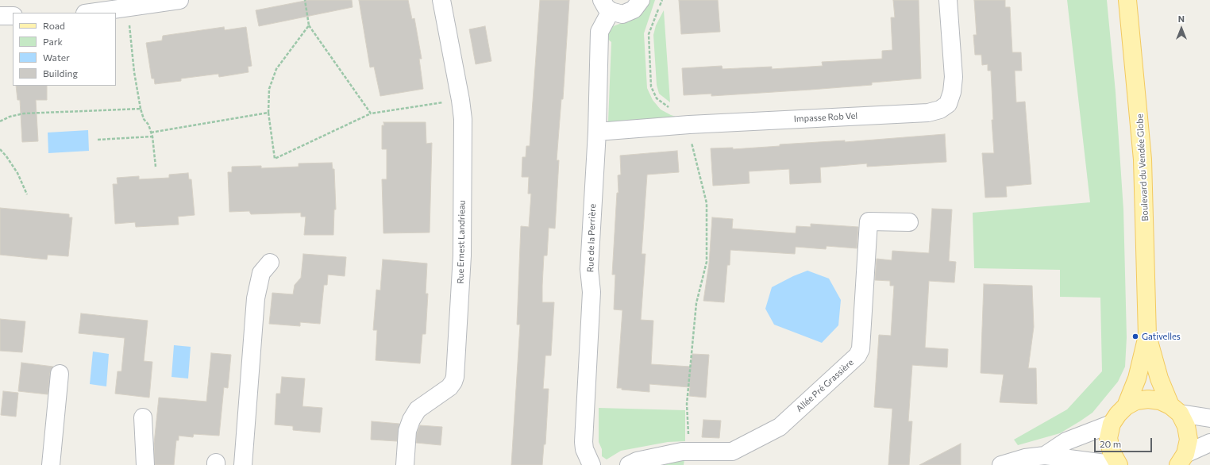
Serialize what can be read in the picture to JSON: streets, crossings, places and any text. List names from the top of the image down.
{
  "streets": {
    "main road": ["Boulevard du Vendée Globe"],
    "street": [
      "Impasse Rob Vel",
      "Rue de la Perrière",
      "Rue Ernest Landrieau",
      "Allée Pré Grassière"
    ]
  },
  "crossings": [
    ["Impasse Rob Vel", "Rue de la Perrière"]
  ],
  "places": ["Gativelles"],
  "legend": [
    "Road",
    "Park",
    "Water",
    "Building"
  ],
  "scale_bar": "20 m",
  "north": "top"
}
